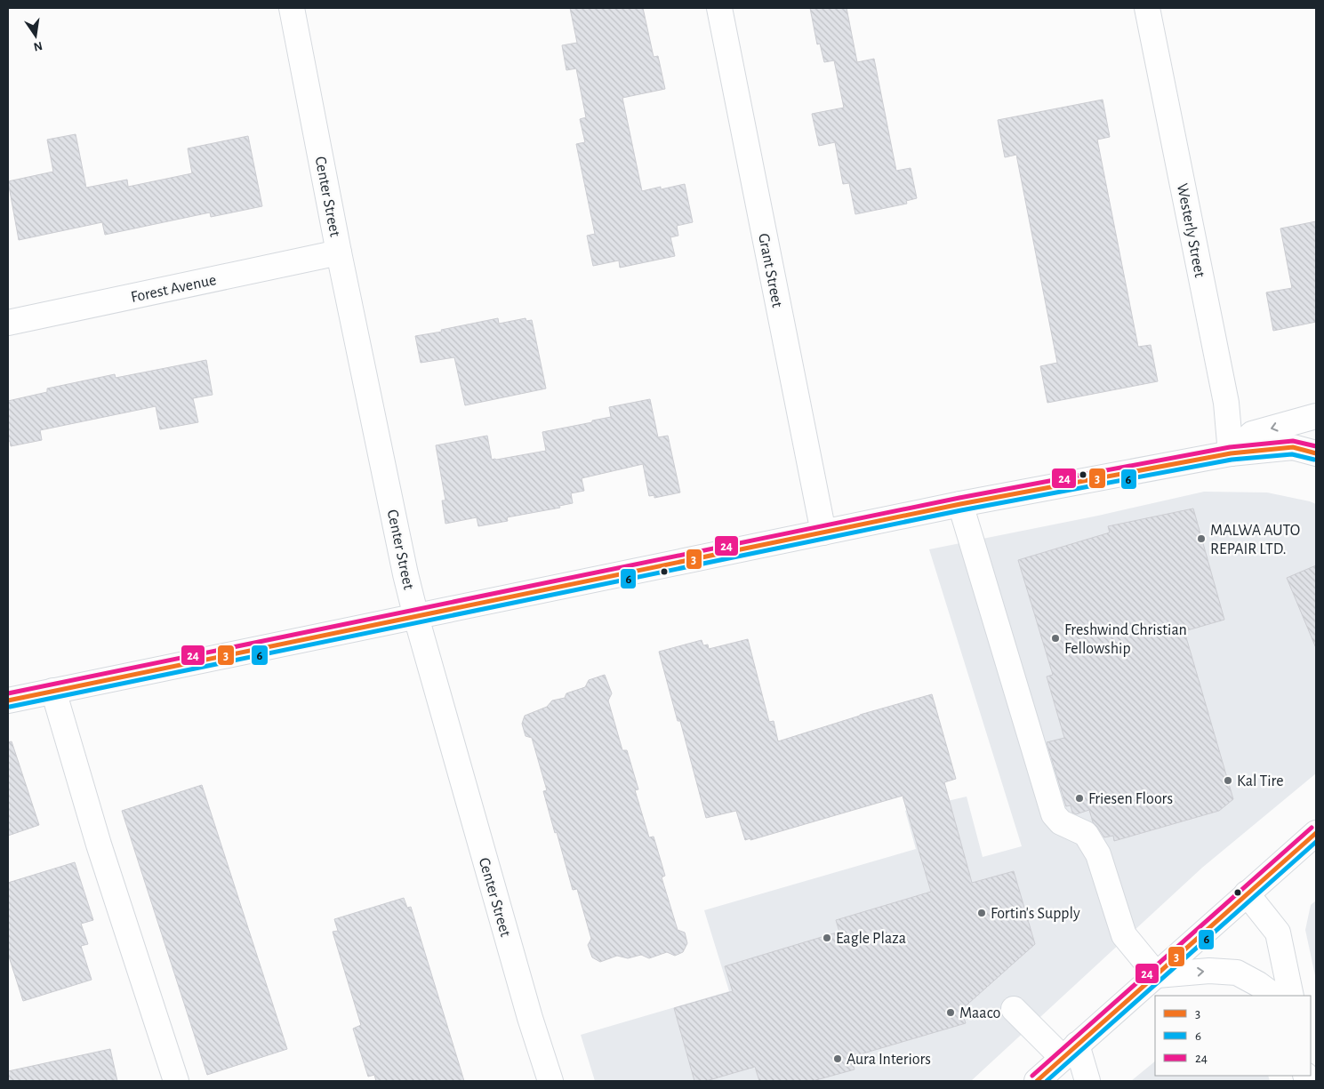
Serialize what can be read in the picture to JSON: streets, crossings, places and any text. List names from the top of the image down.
{
  "streets": {
    "street": [
      "Center Street",
      "Westerly Street",
      "Grant Street",
      "Forest Avenue"
    ]
  },
  "crossings": [
    ["Center Street", "Forest Avenue"]
  ],
  "places": [
    "MALWA AUTO REPAIR LTD.",
    "Freshwind Christian Fellowship",
    "Kal Tire",
    "Friesen Floors",
    "Fortin's Supply",
    "Eagle Plaza",
    "Maaco",
    "Aura Interiors"
  ],
  "lines": ["transit line 24", "transit line 3", "transit line 6"],
  "legend": ["3", "6", "24"],
  "north": "bottom"
}
